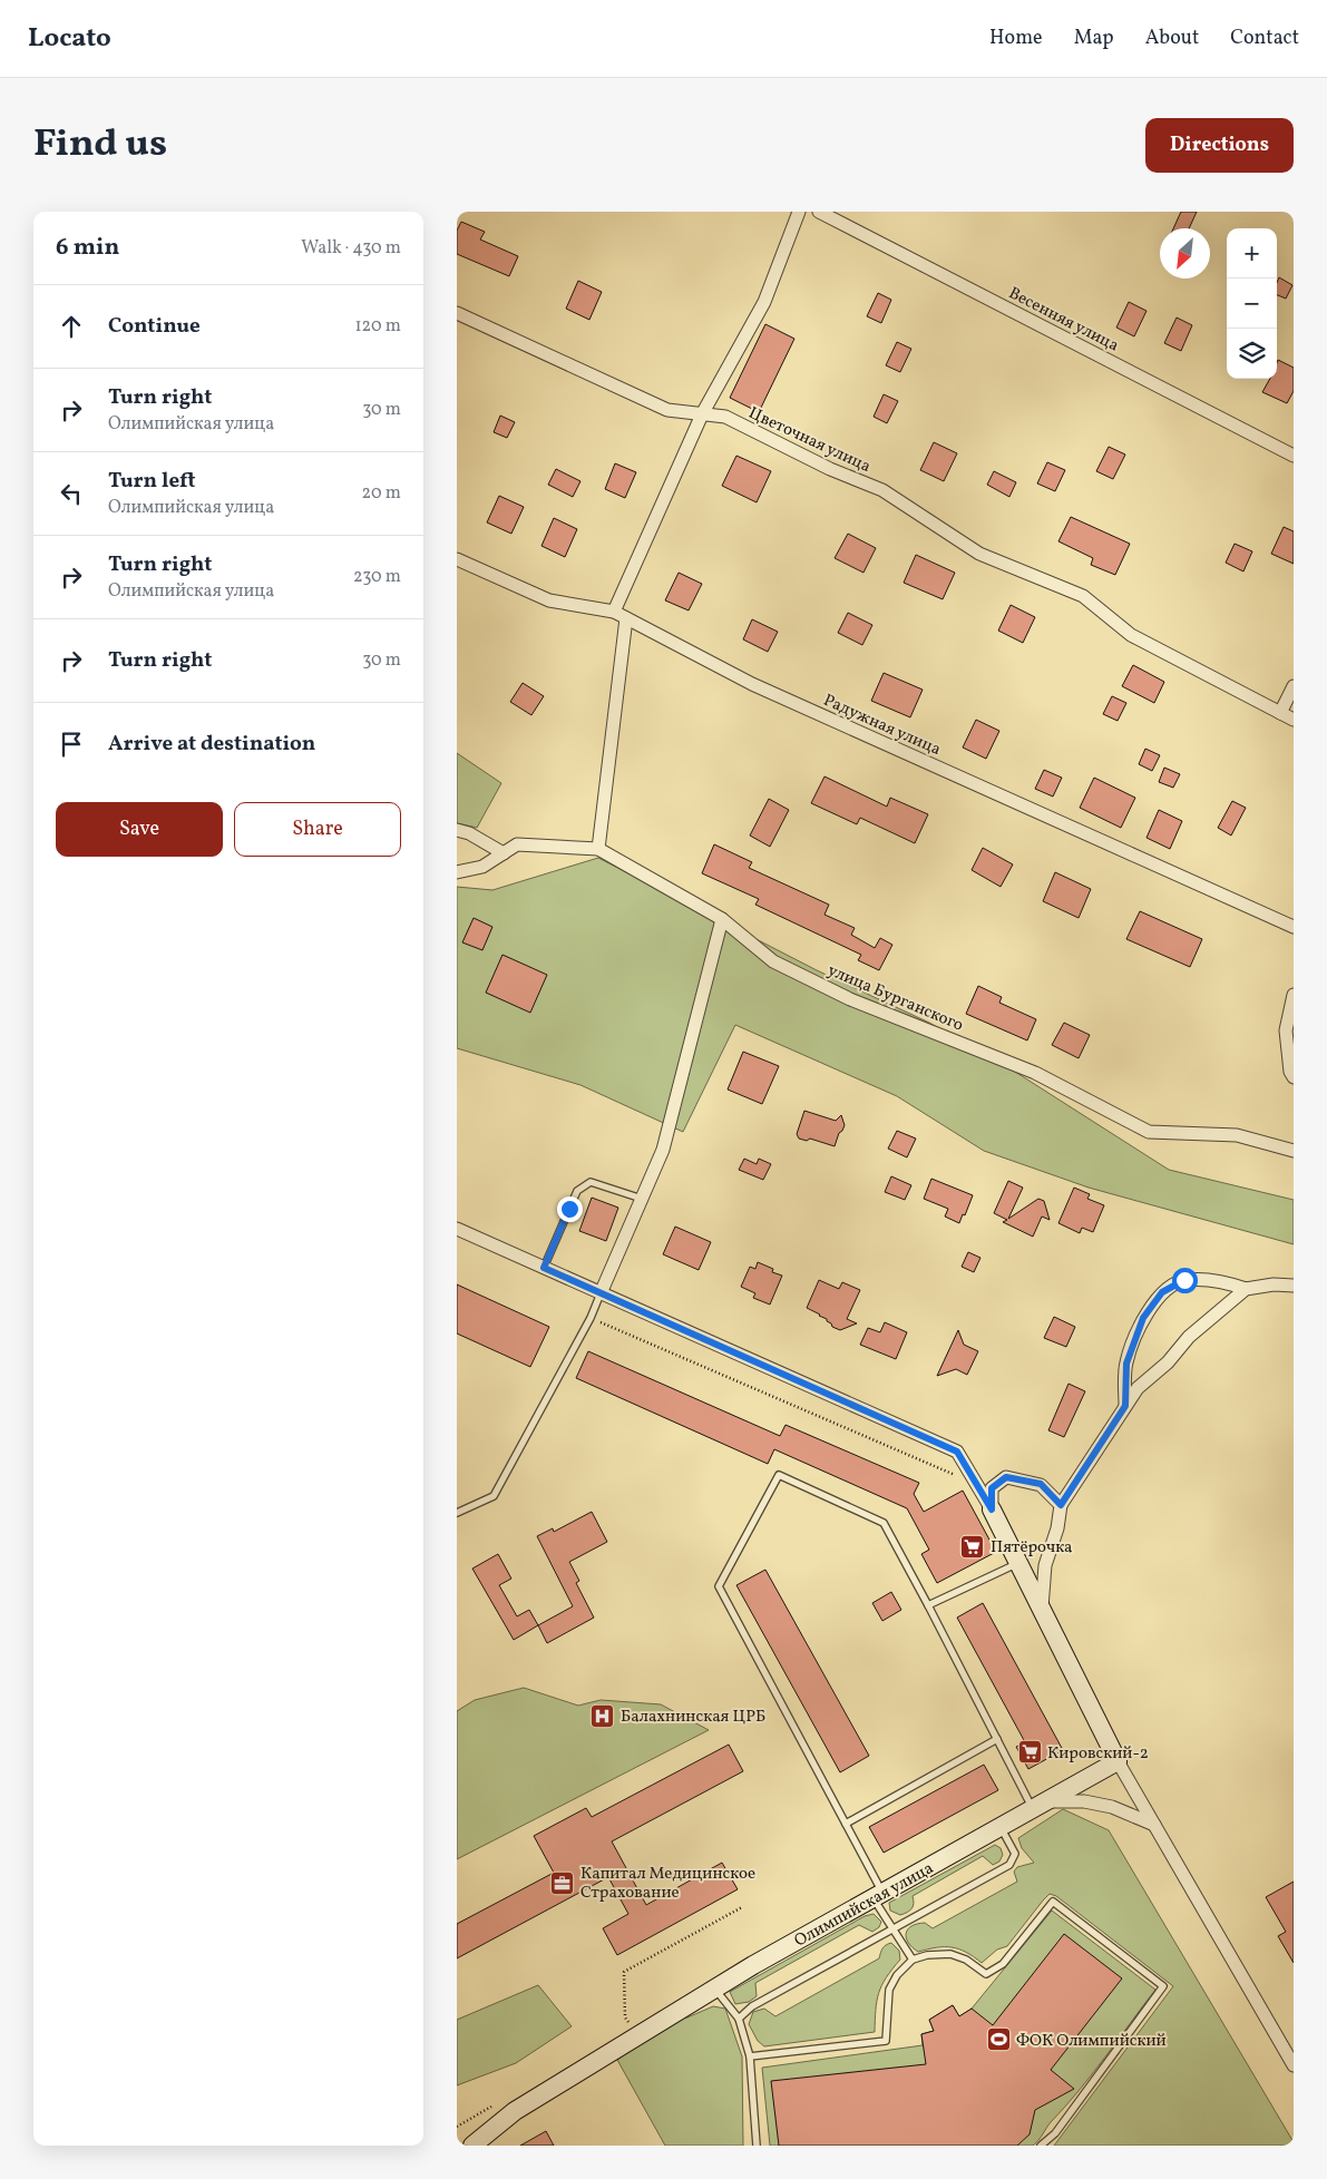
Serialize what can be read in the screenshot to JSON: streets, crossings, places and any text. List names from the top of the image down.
{
  "streets": {
    "street": [
      "Весенняя улица",
      "Цветочная улица",
      "Радужная улица",
      "улица Бурганского",
      "Олимпийская улица"
    ]
  },
  "places": {
    "supermarket": ["Пятёрочка", "Кировский-2"],
    "hospital": ["Балахнинская ЦРБ"],
    "office": ["Капитал Медицинское Страхование"],
    "sports": ["ФОК Олимпийский"]
  },
  "north": "bottom left",
  "page": {
    "header": "Locato",
    "nav": [
      "Home",
      "Map",
      "About",
      "Contact"
    ],
    "title": "Find us",
    "buttons": [
      "Directions",
      ["Save", "Share"]
    ],
    "heading": ["6 min", "Walk · 430 m"],
    "map_buttons": ["+", "−"],
    "list": [
      ["Continue", "120 m"],
      ["Turn right", "Олимпийская улица", "30 m"],
      ["Turn left", "Олимпийская улица", "20 m"],
      ["Turn right", "Олимпийская улица", "230 m"],
      ["Turn right", "30 m"],
      "Arrive at destination"
    ]
  }
}
